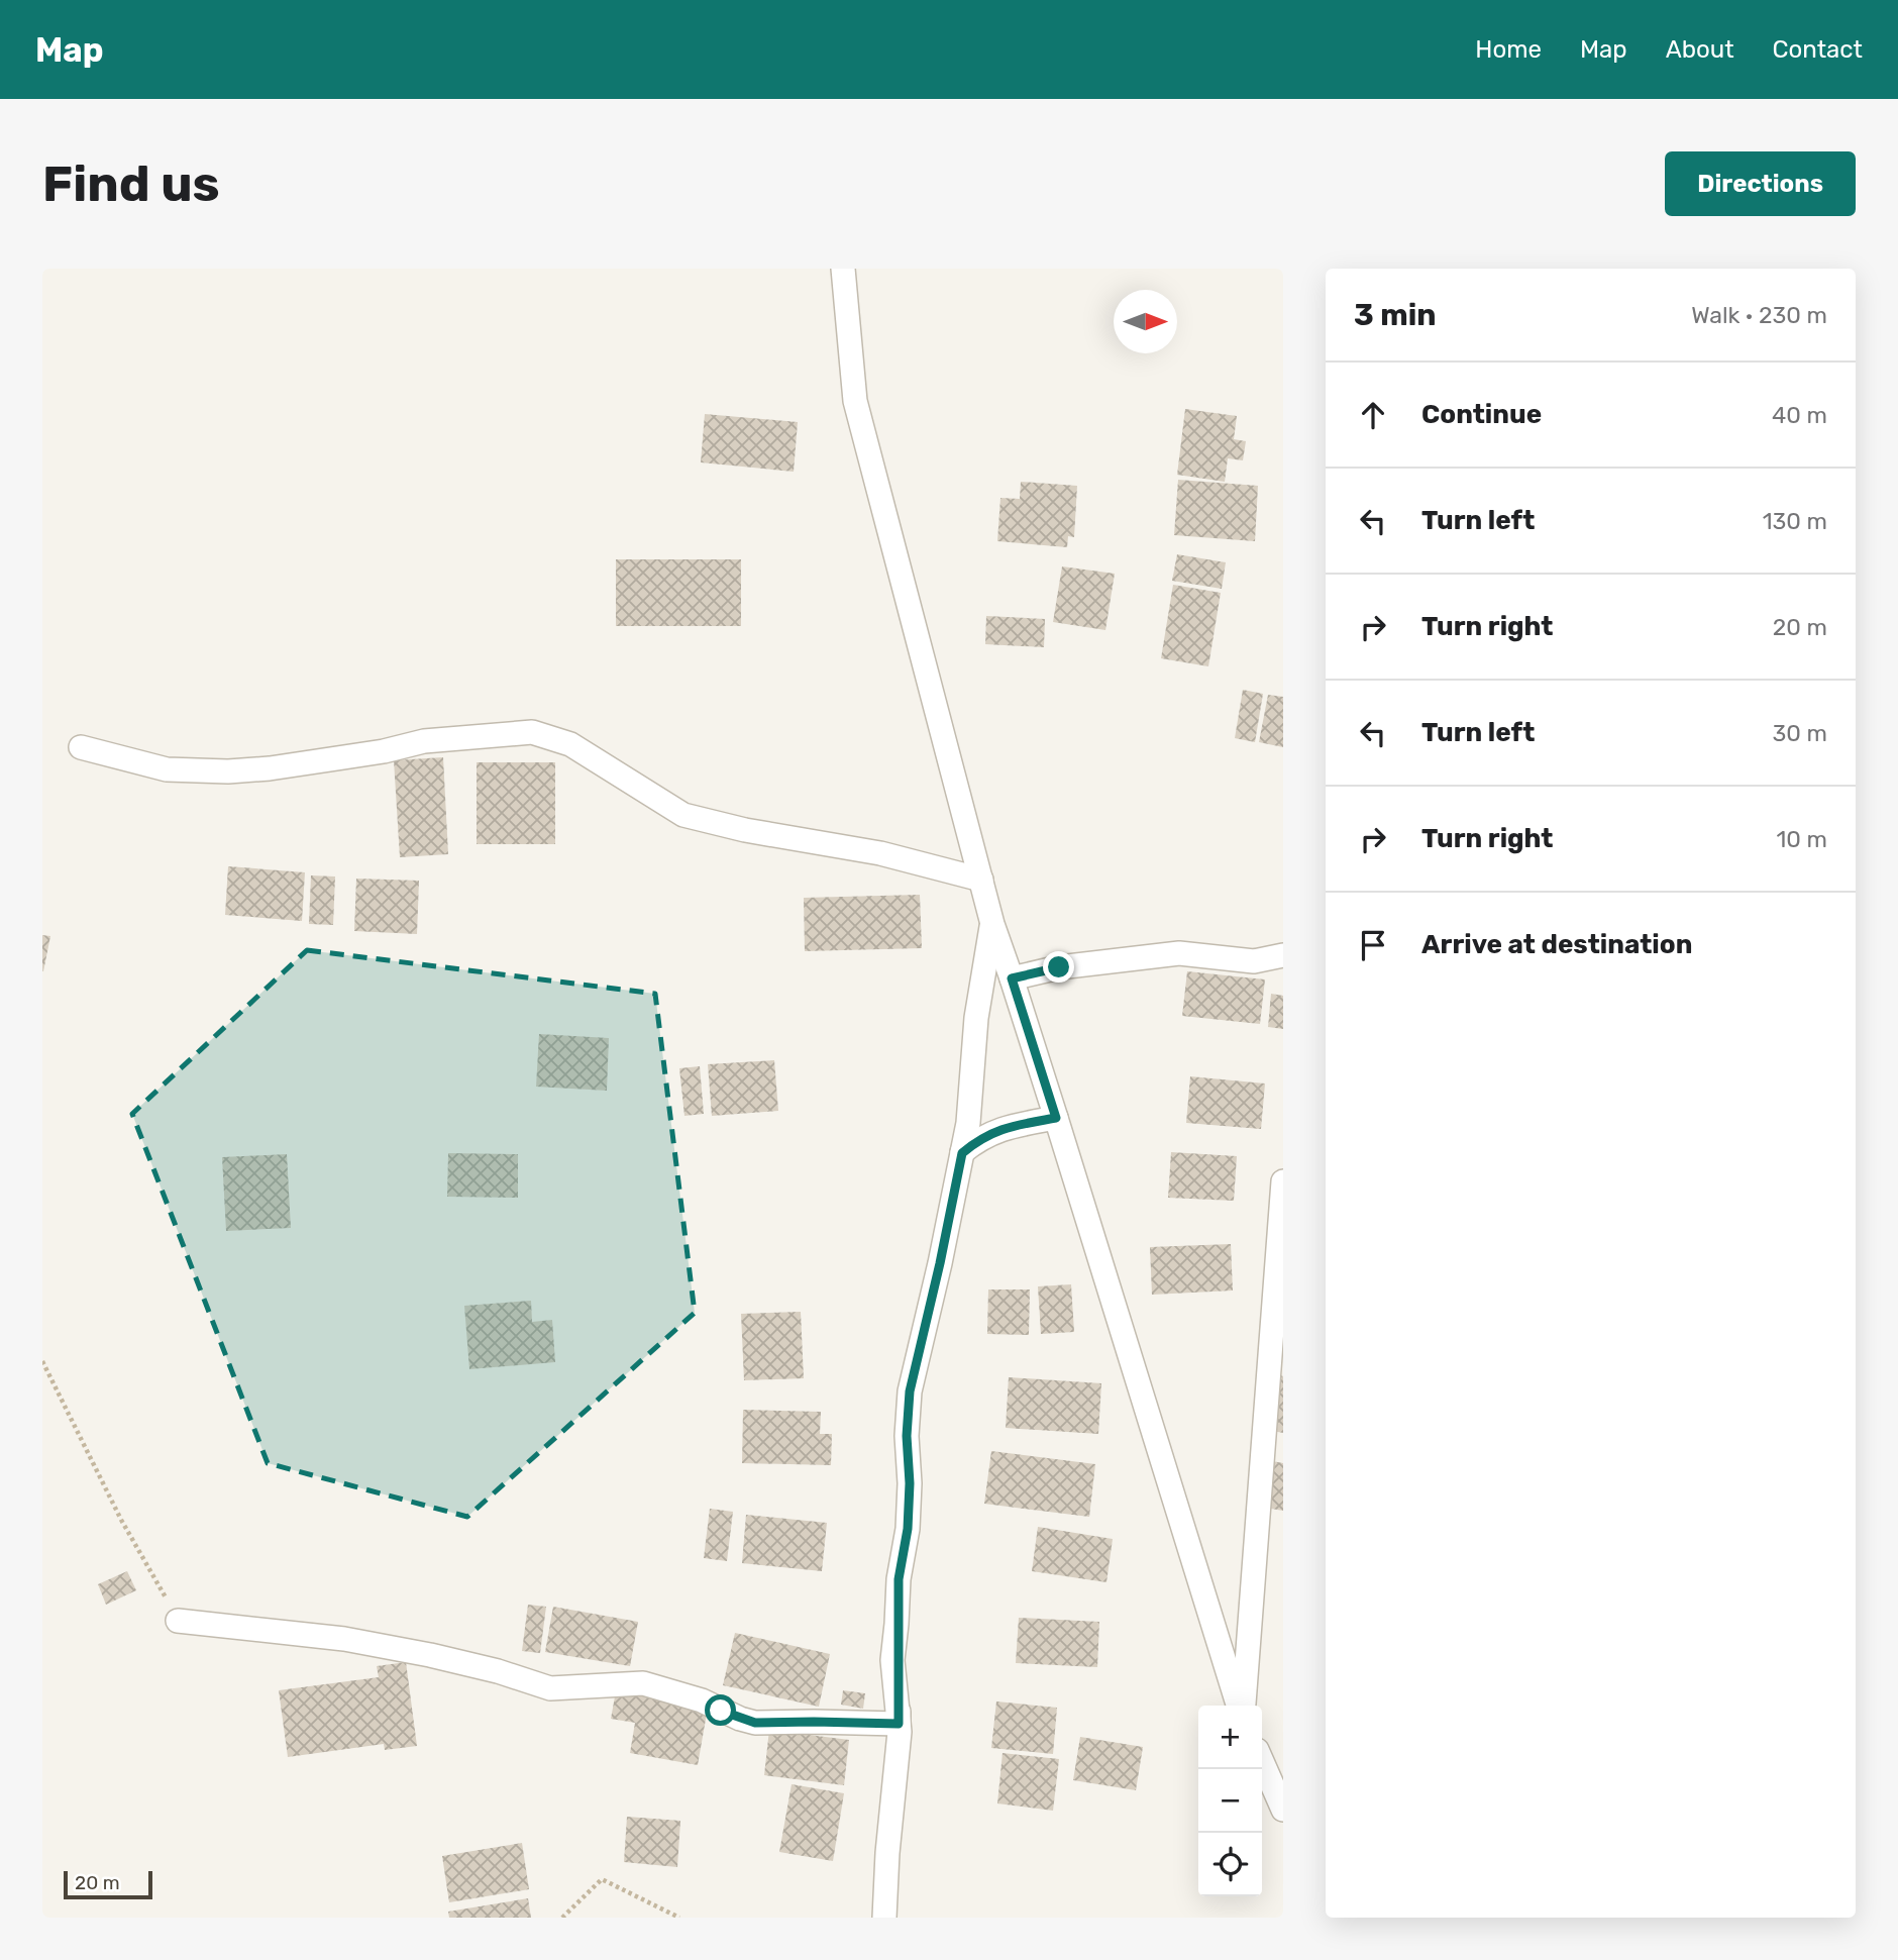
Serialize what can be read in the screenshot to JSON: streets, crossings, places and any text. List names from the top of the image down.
{
  "scale_bar": "20 m",
  "north": "right",
  "page": {
    "header": "Map",
    "nav": [
      "Home",
      "Map",
      "About",
      "Contact"
    ],
    "buttons": "Directions",
    "title": "Find us",
    "heading": ["3 min", "Walk · 230 m"],
    "list": [
      ["Continue", "40 m"],
      ["Turn left", "130 m"],
      ["Turn right", "20 m"],
      ["Turn left", "30 m"],
      ["Turn right", "10 m"],
      "Arrive at destination"
    ],
    "map_buttons": ["+", "−"],
    "scale": "20 m"
  }
}
